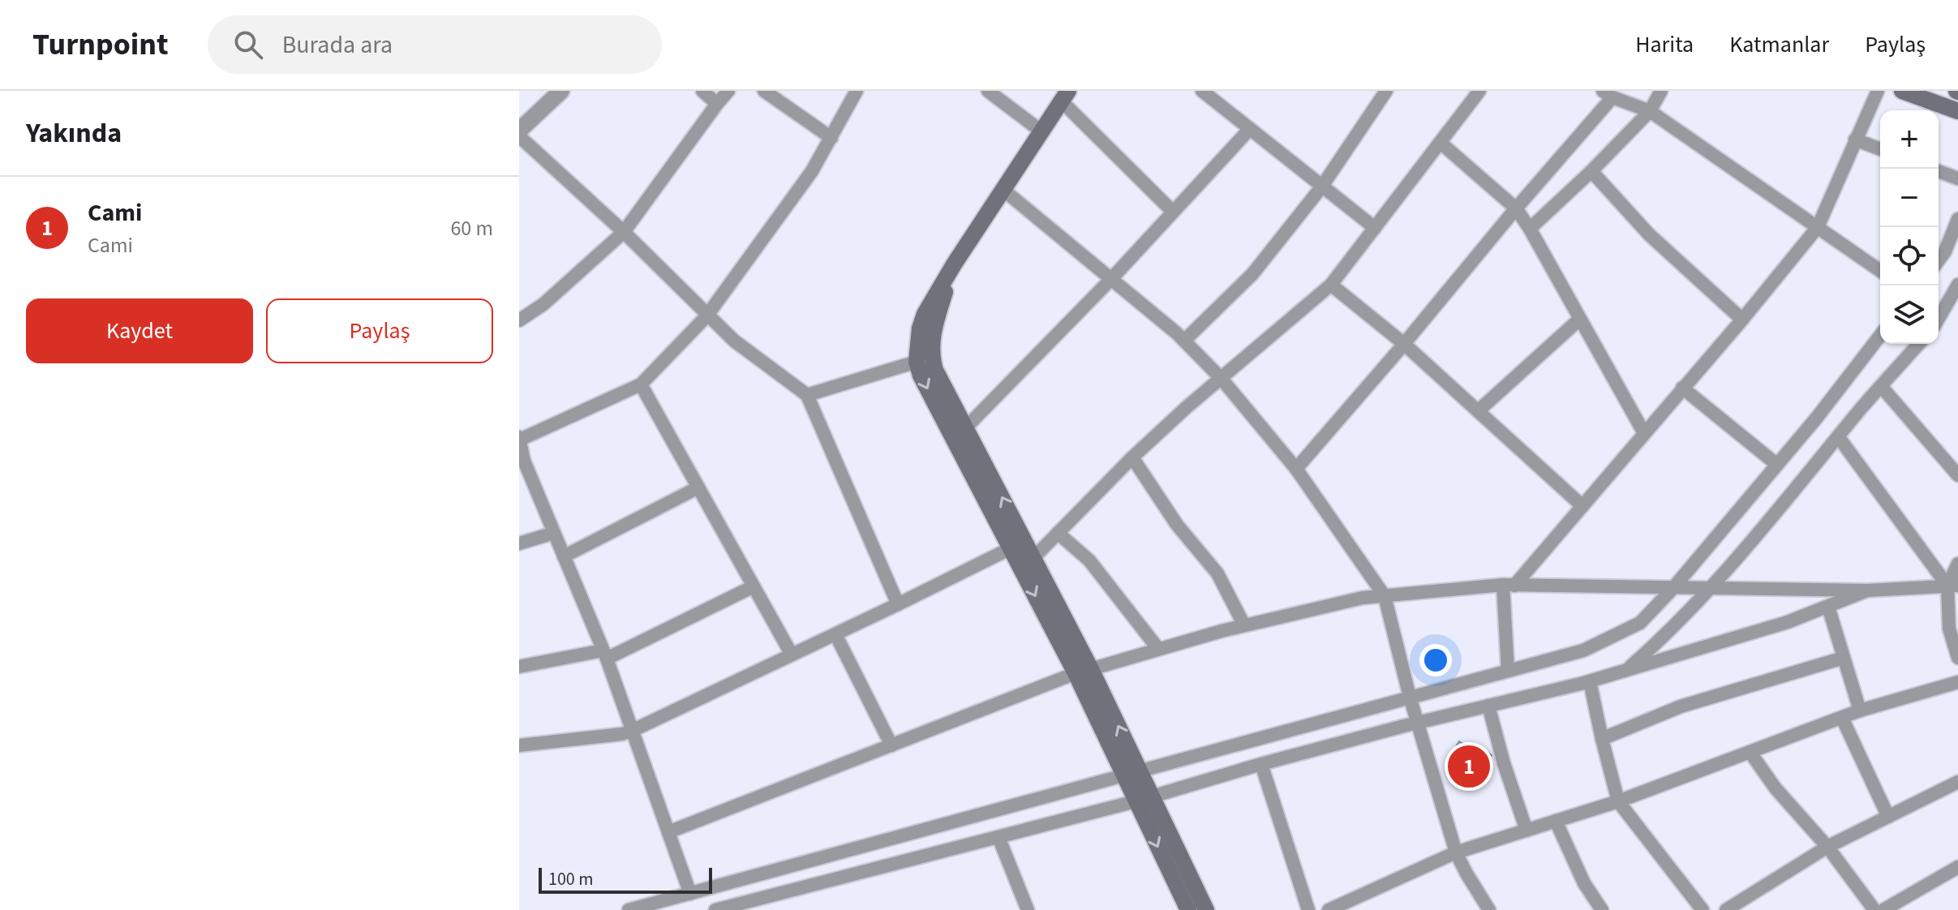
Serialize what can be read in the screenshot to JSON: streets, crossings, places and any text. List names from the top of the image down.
{
  "scale_bar": "100 m",
  "page": {
    "header": "Turnpoint",
    "search": "Burada ara",
    "nav": ["Harita", "Katmanlar", "Paylaş"],
    "heading": "Yakında",
    "map_buttons": ["+", "−"],
    "list": [
      {
        "mark": "1",
        "name": "Cami",
        "note": "Cami",
        "value": "60 m"
      }
    ],
    "buttons": ["Kaydet", "Paylaş"],
    "pins": "1",
    "scale": "100 m"
  }
}
